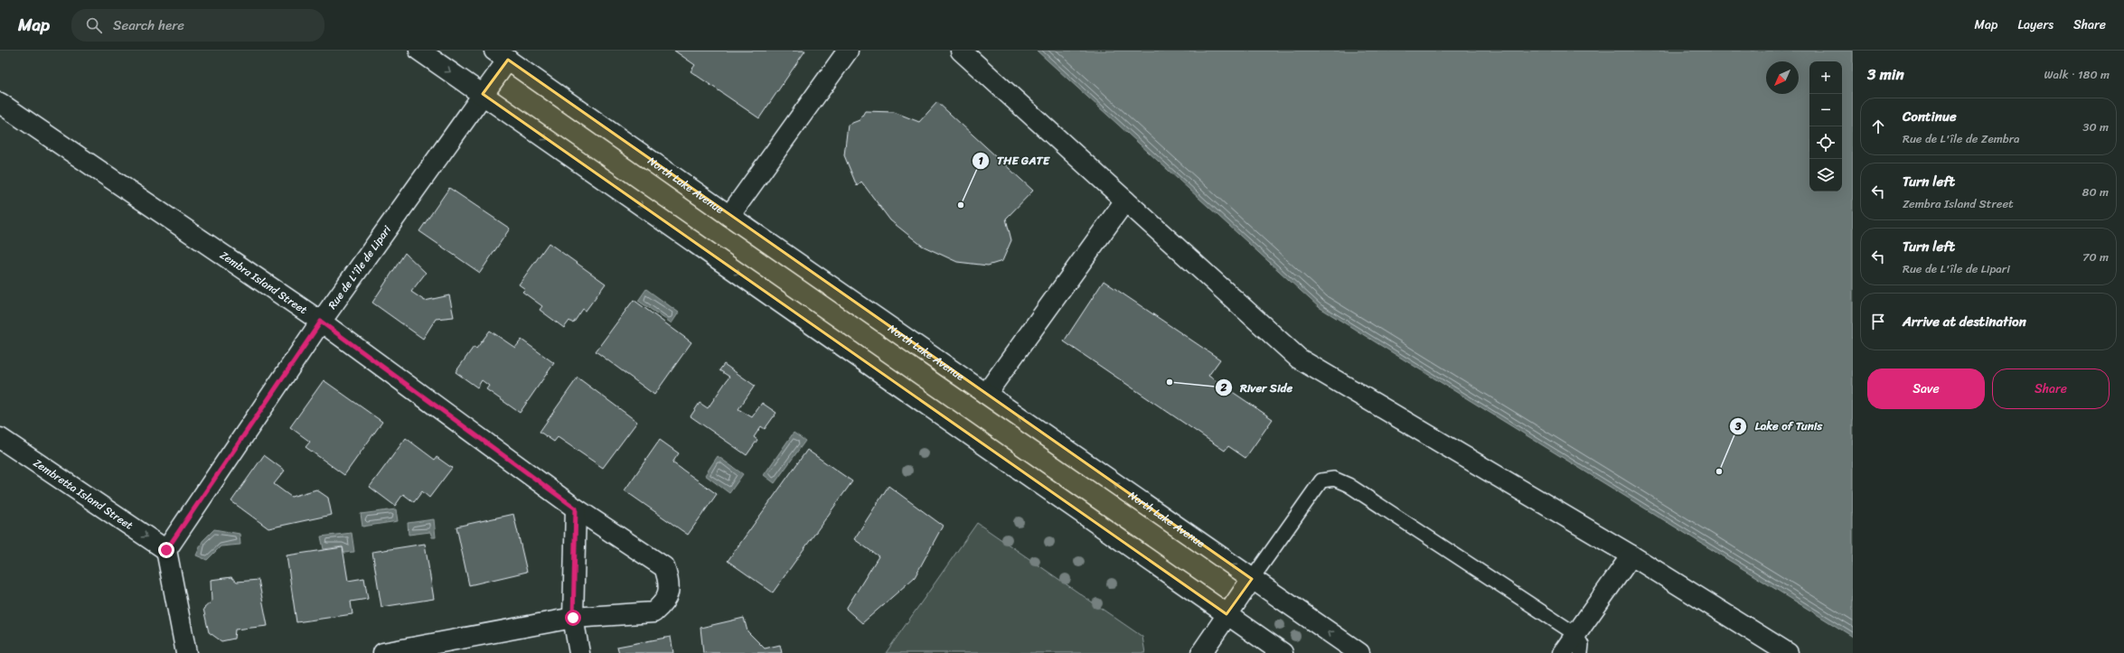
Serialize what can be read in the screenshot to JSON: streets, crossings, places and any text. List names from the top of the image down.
{
  "streets": {
    "street": [
      "North Lake Avenue",
      "Rue de L'île de Lipari",
      "Zembra Island Street",
      "Zembretta Island Street"
    ]
  },
  "crossings": [
    ["North Lake Avenue", "Rue de L'île de Lipari"],
    ["Rue de L'île de Lipari", "Zembra Island Street"],
    ["Rue de L'île de Lipari", "Zembretta Island Street"]
  ],
  "one_way": ["Zembretta Island Street"],
  "places": ["THE GATE", "River Side", "Lake of Tunis"],
  "north": "bottom left",
  "page": {
    "header": "Map",
    "search": "Search here",
    "nav": ["Map", "Layers", "Share"],
    "heading": ["3 min", "Walk · 180 m"],
    "map_buttons": ["+", "−"],
    "list": [
      ["Continue", "Rue de L'île de Zembra", "30 m"],
      ["Turn left", "Zembra Island Street", "80 m"],
      ["Turn left", "Rue de L'île de Lipari", "70 m"],
      "Arrive at destination"
    ],
    "buttons": ["Save", "Share"]
  }
}
